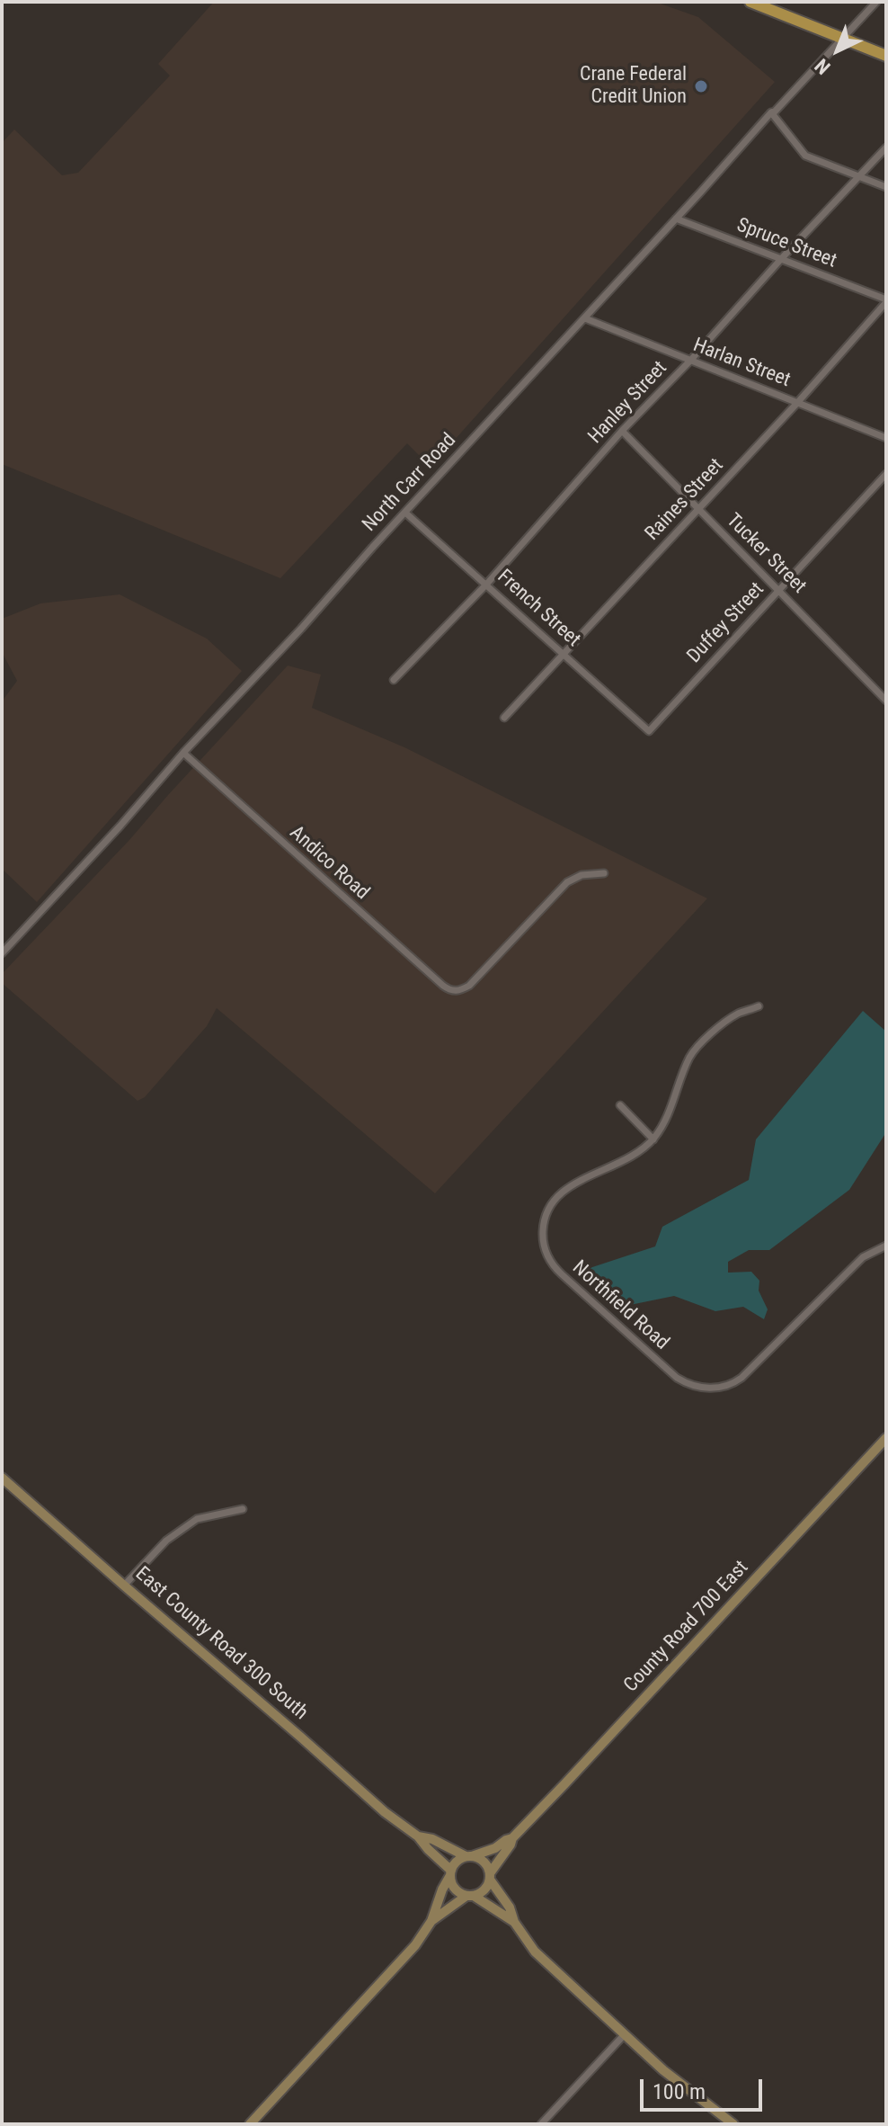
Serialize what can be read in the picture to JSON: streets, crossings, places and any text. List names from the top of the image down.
{
  "streets": {
    "main road": ["County Road 700 East", "East County Road 300 South"],
    "street": [
      "Spruce Street",
      "Harlan Street",
      "Hanley Street",
      "North Carr Road",
      "Raines Street",
      "Tucker Street",
      "French Street",
      "Duffey Street",
      "Andico Road",
      "Northfield Road"
    ]
  },
  "crossings": [
    ["Spruce Street", "Hanley Street"],
    ["Spruce Street", "North Carr Road"],
    ["Spruce Street", "Raines Street"],
    ["Harlan Street", "Hanley Street"],
    ["Harlan Street", "North Carr Road"],
    ["Harlan Street", "Raines Street"],
    ["Hanley Street", "Tucker Street"],
    ["Hanley Street", "French Street"],
    ["North Carr Road", "French Street"],
    ["North Carr Road", "Andico Road"],
    ["Raines Street", "Tucker Street"],
    ["Raines Street", "French Street"],
    ["Tucker Street", "Duffey Street"],
    ["French Street", "Duffey Street"],
    ["County Road 700 East", "East County Road 300 South"]
  ],
  "places": ["Crane Federal Credit Union"],
  "scale_bar": "100 m",
  "north": "bottom left"
}
